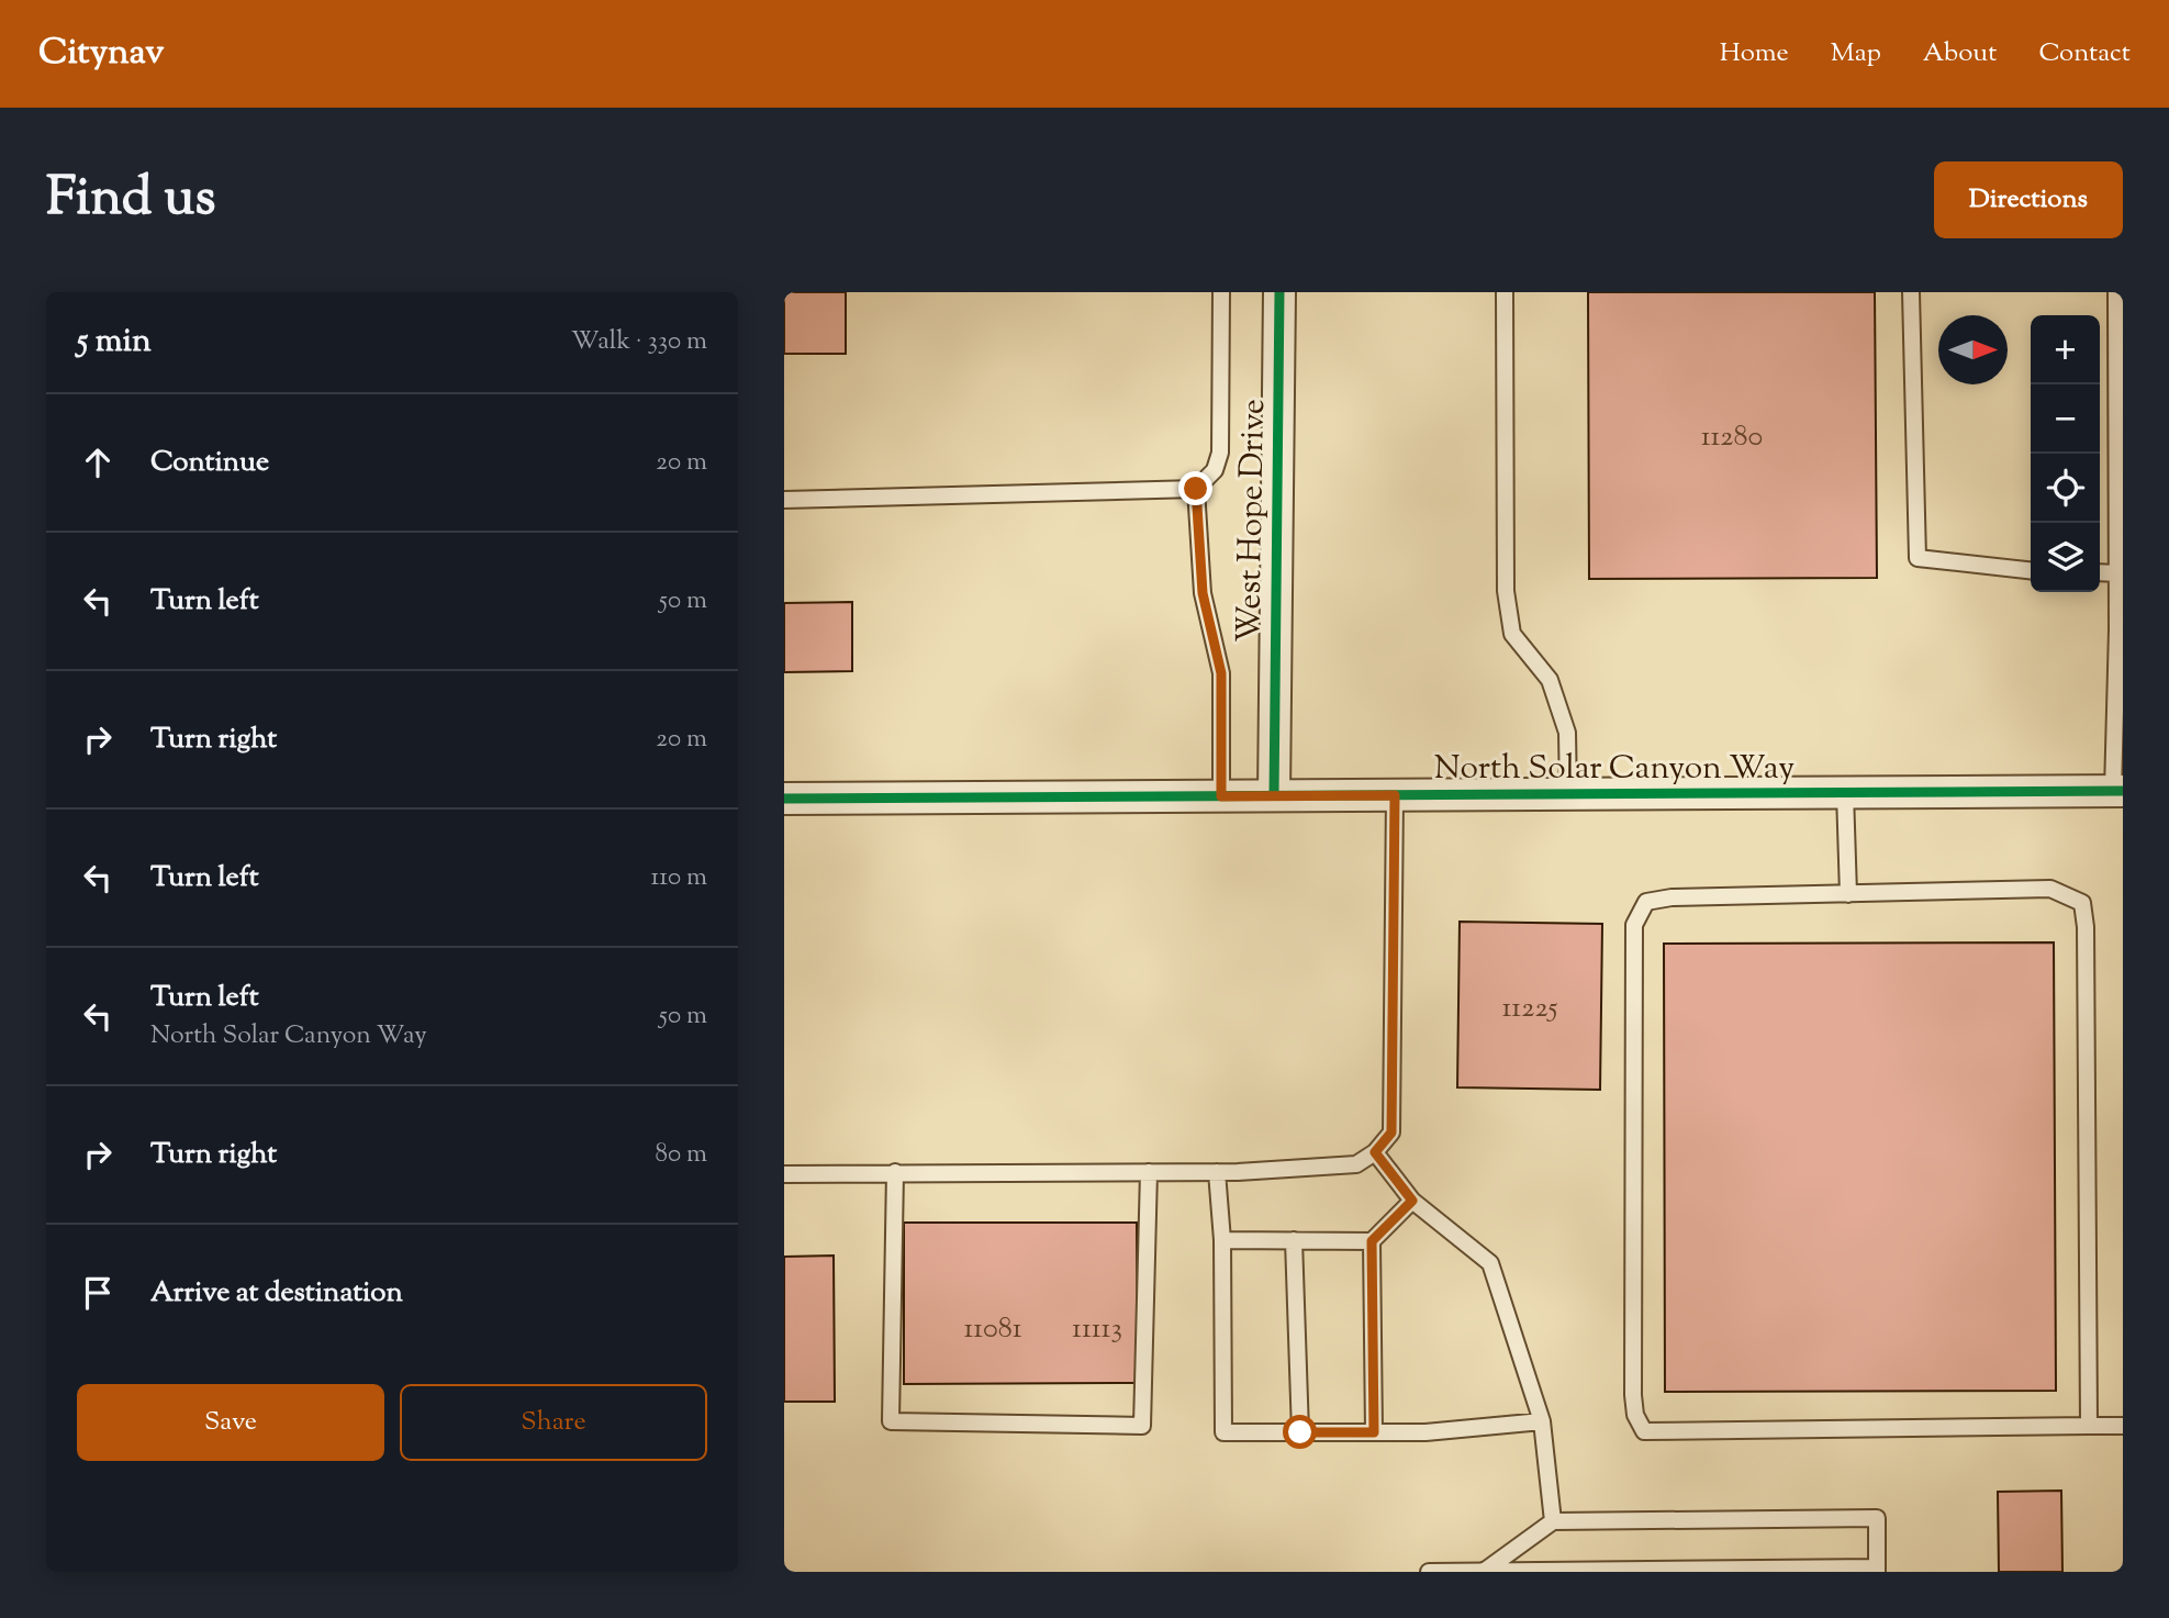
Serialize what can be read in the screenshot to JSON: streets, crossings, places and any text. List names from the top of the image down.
{
  "streets": {
    "street": ["West Hope Drive", "North Solar Canyon Way"]
  },
  "crossings": [
    ["West Hope Drive", "North Solar Canyon Way"]
  ],
  "house_numbers": [
    "11280",
    "11225",
    "11081",
    "11113"
  ],
  "north": "right",
  "page": {
    "header": "Citynav",
    "nav": [
      "Home",
      "Map",
      "About",
      "Contact"
    ],
    "title": "Find us",
    "buttons": [
      "Directions",
      ["Save", "Share"]
    ],
    "heading": ["5 min", "Walk · 330 m"],
    "map_buttons": ["+", "−"],
    "list": [
      ["Continue", "20 m"],
      ["Turn left", "50 m"],
      ["Turn right", "20 m"],
      ["Turn left", "110 m"],
      ["Turn left", "North Solar Canyon Way", "50 m"],
      ["Turn right", "80 m"],
      "Arrive at destination"
    ]
  }
}
